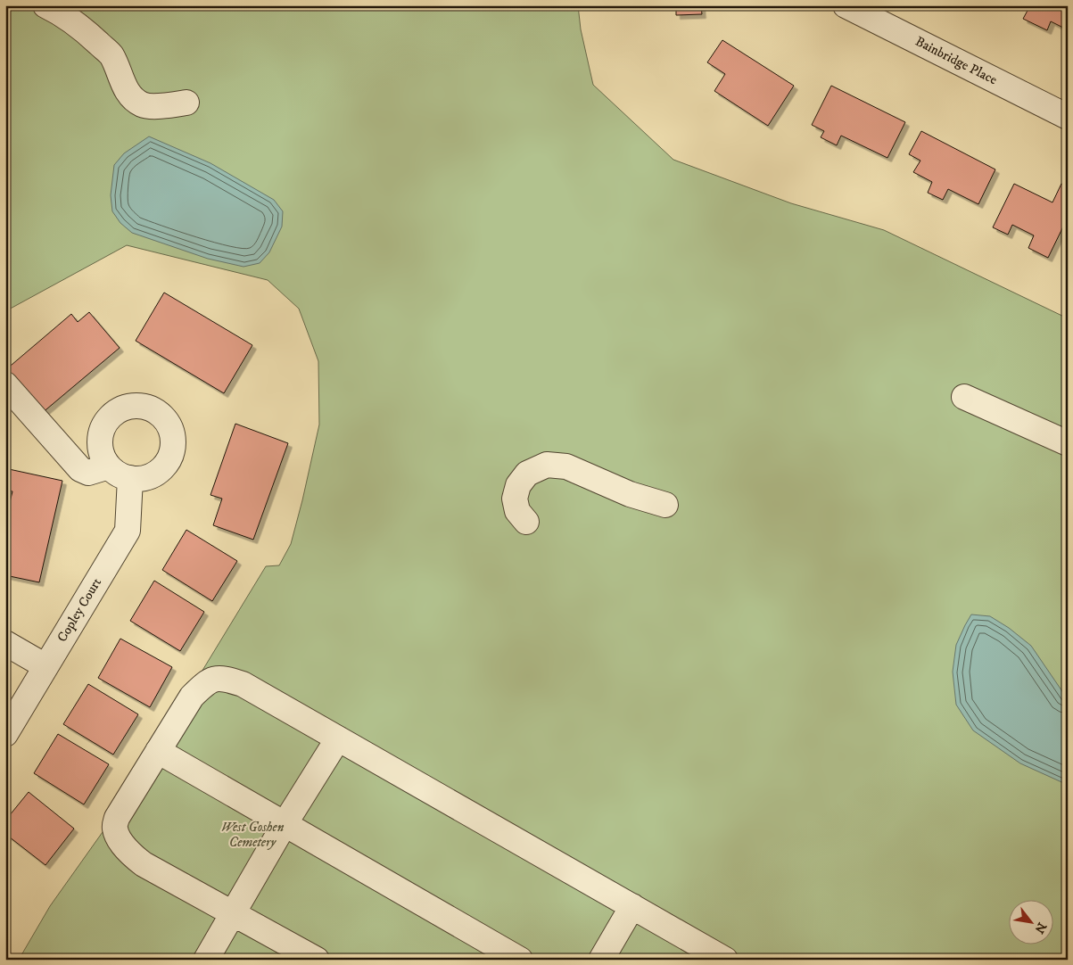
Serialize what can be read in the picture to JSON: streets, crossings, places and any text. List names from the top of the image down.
{
  "streets": {
    "street": ["Bainbridge Place", "Copley Court"]
  },
  "parks": ["West Goshen Cemetery"],
  "north": "bottom right"
}
